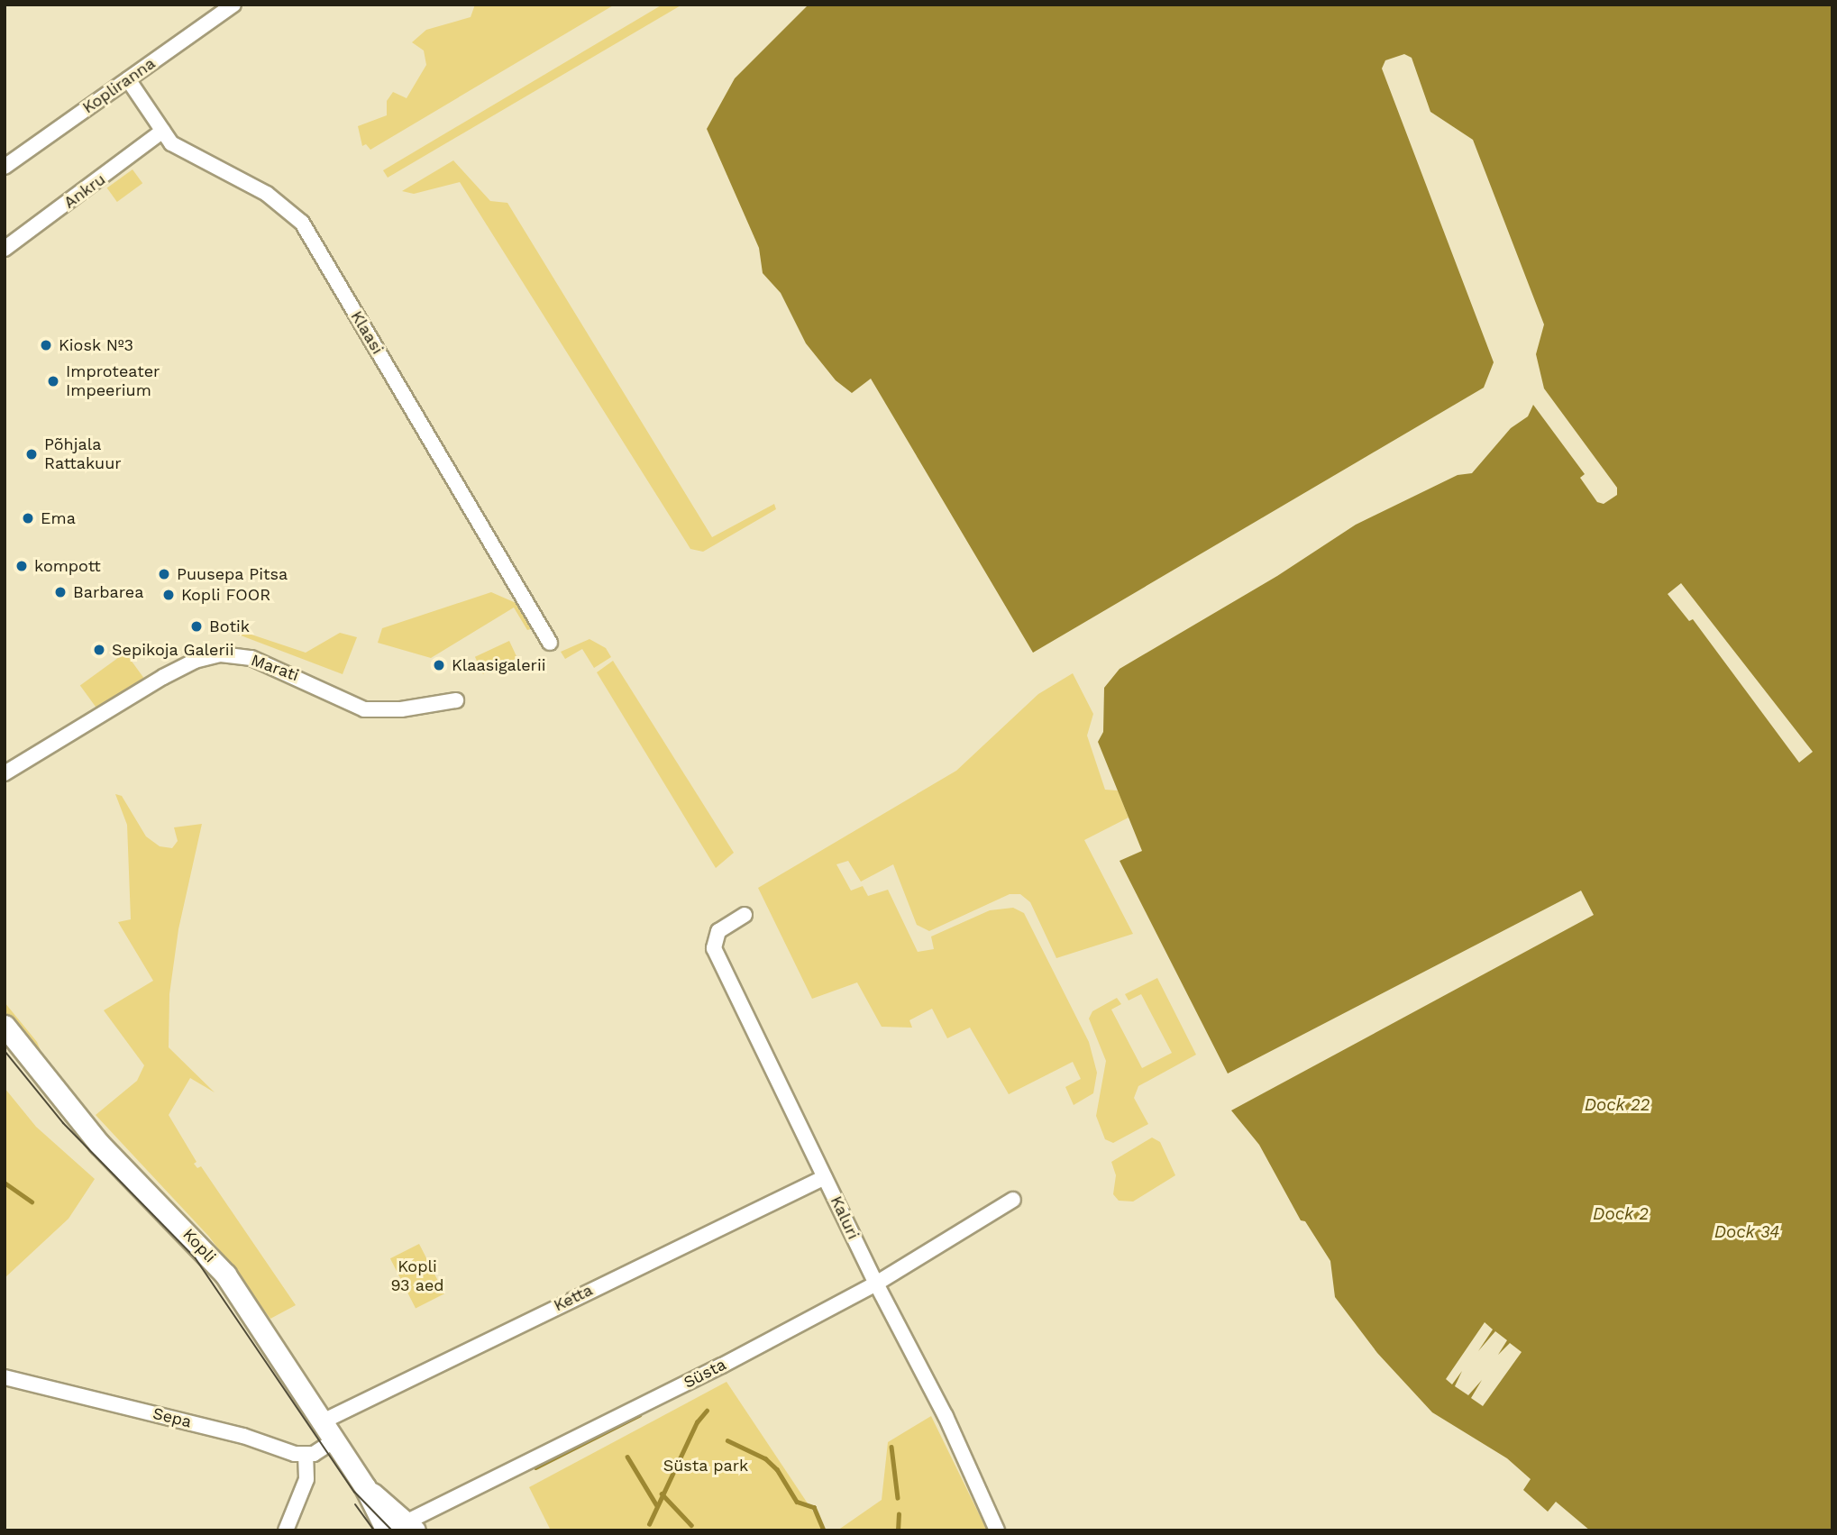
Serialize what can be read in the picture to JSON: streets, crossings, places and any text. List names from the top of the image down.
{
  "streets": {
    "street": [
      "Kopliranna",
      "Ankru",
      "Klaasi",
      "Marati",
      "Kaluri",
      "Kopli",
      "Ketta",
      "Süsta",
      "Sepa"
    ]
  },
  "crossings": [
    ["Kopliranna", "Klaasi"],
    ["Ankru", "Klaasi"],
    ["Kaluri", "Ketta"],
    ["Kaluri", "Süsta"],
    ["Kopli", "Ketta"],
    ["Kopli", "Süsta"]
  ],
  "water": ["Dock 22", "Dock 2", "Dock 34"],
  "parks": ["Kopli 93 aed", "Süsta park"],
  "places": [
    "Kiosk №3",
    "Improteater Impeerium",
    "Põhjala Rattakuur",
    "Ema",
    "kompott",
    "Puusepa Pitsa",
    "Barbarea",
    "Kopli FOOR",
    "Botik",
    "Sepikoja Galerii",
    "Klaasigalerii"
  ]
}
